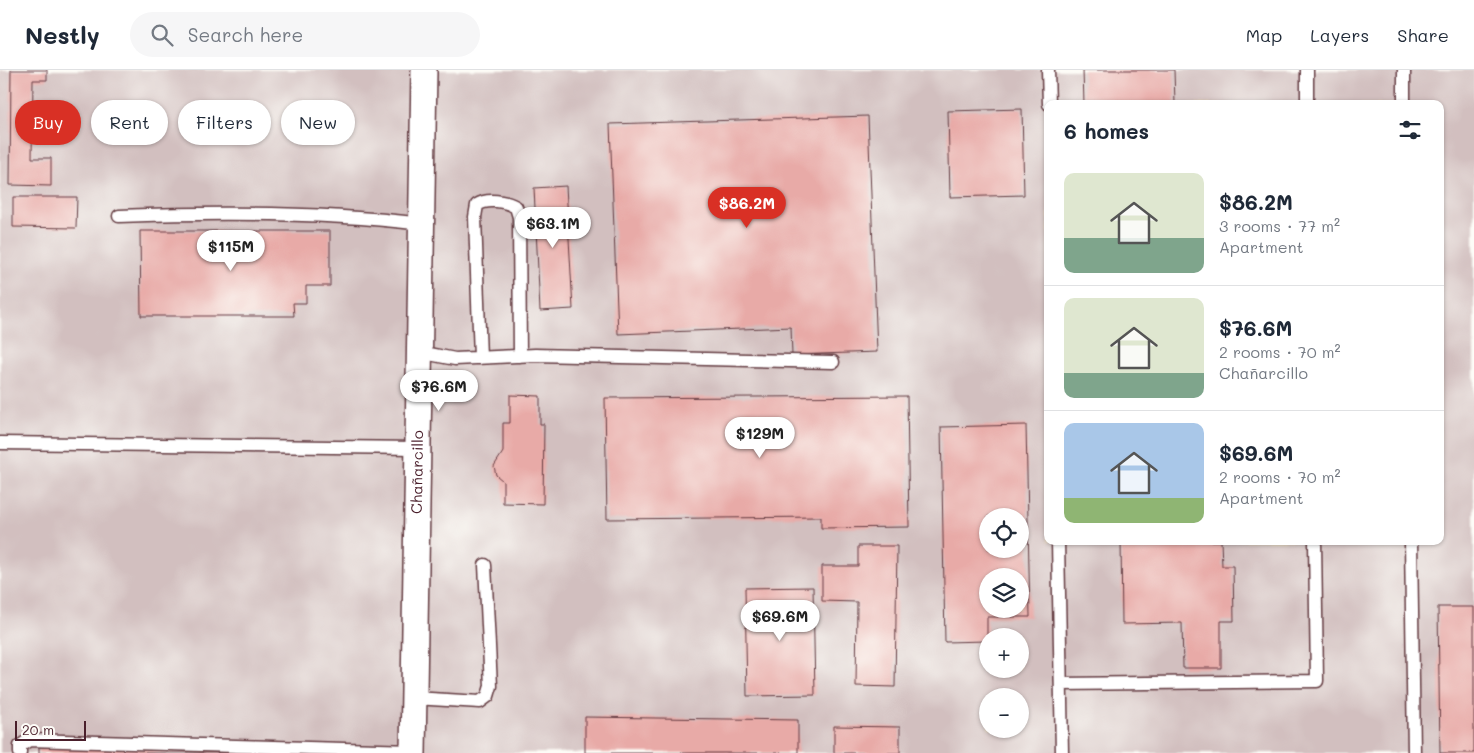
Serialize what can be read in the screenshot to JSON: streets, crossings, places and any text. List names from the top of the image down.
{
  "streets": {
    "street": ["Chañarcillo"]
  },
  "scale_bar": "20 m",
  "page": {
    "header": "Nestly",
    "search": "Search here",
    "nav": ["Map", "Layers", "Share"],
    "chip": [
      "Buy",
      "Rent",
      "Filters",
      "New"
    ],
    "heading": "6 homes",
    "list": [
      {
        "name": "$86.2M",
        "note": "3 rooms · 77 m² · Apartment"
      },
      {
        "name": "$76.6M",
        "note": "2 rooms · 70 m² · Chañarcillo"
      },
      {
        "name": "$69.6M",
        "note": "2 rooms · 70 m² · Apartment"
      }
    ],
    "price": [
      "$86.2M",
      "$63.1M",
      "$115M",
      "$76.6M",
      "$129M",
      "$69.6M"
    ],
    "map_buttons": ["+", "−"],
    "scale": "20 m"
  }
}
